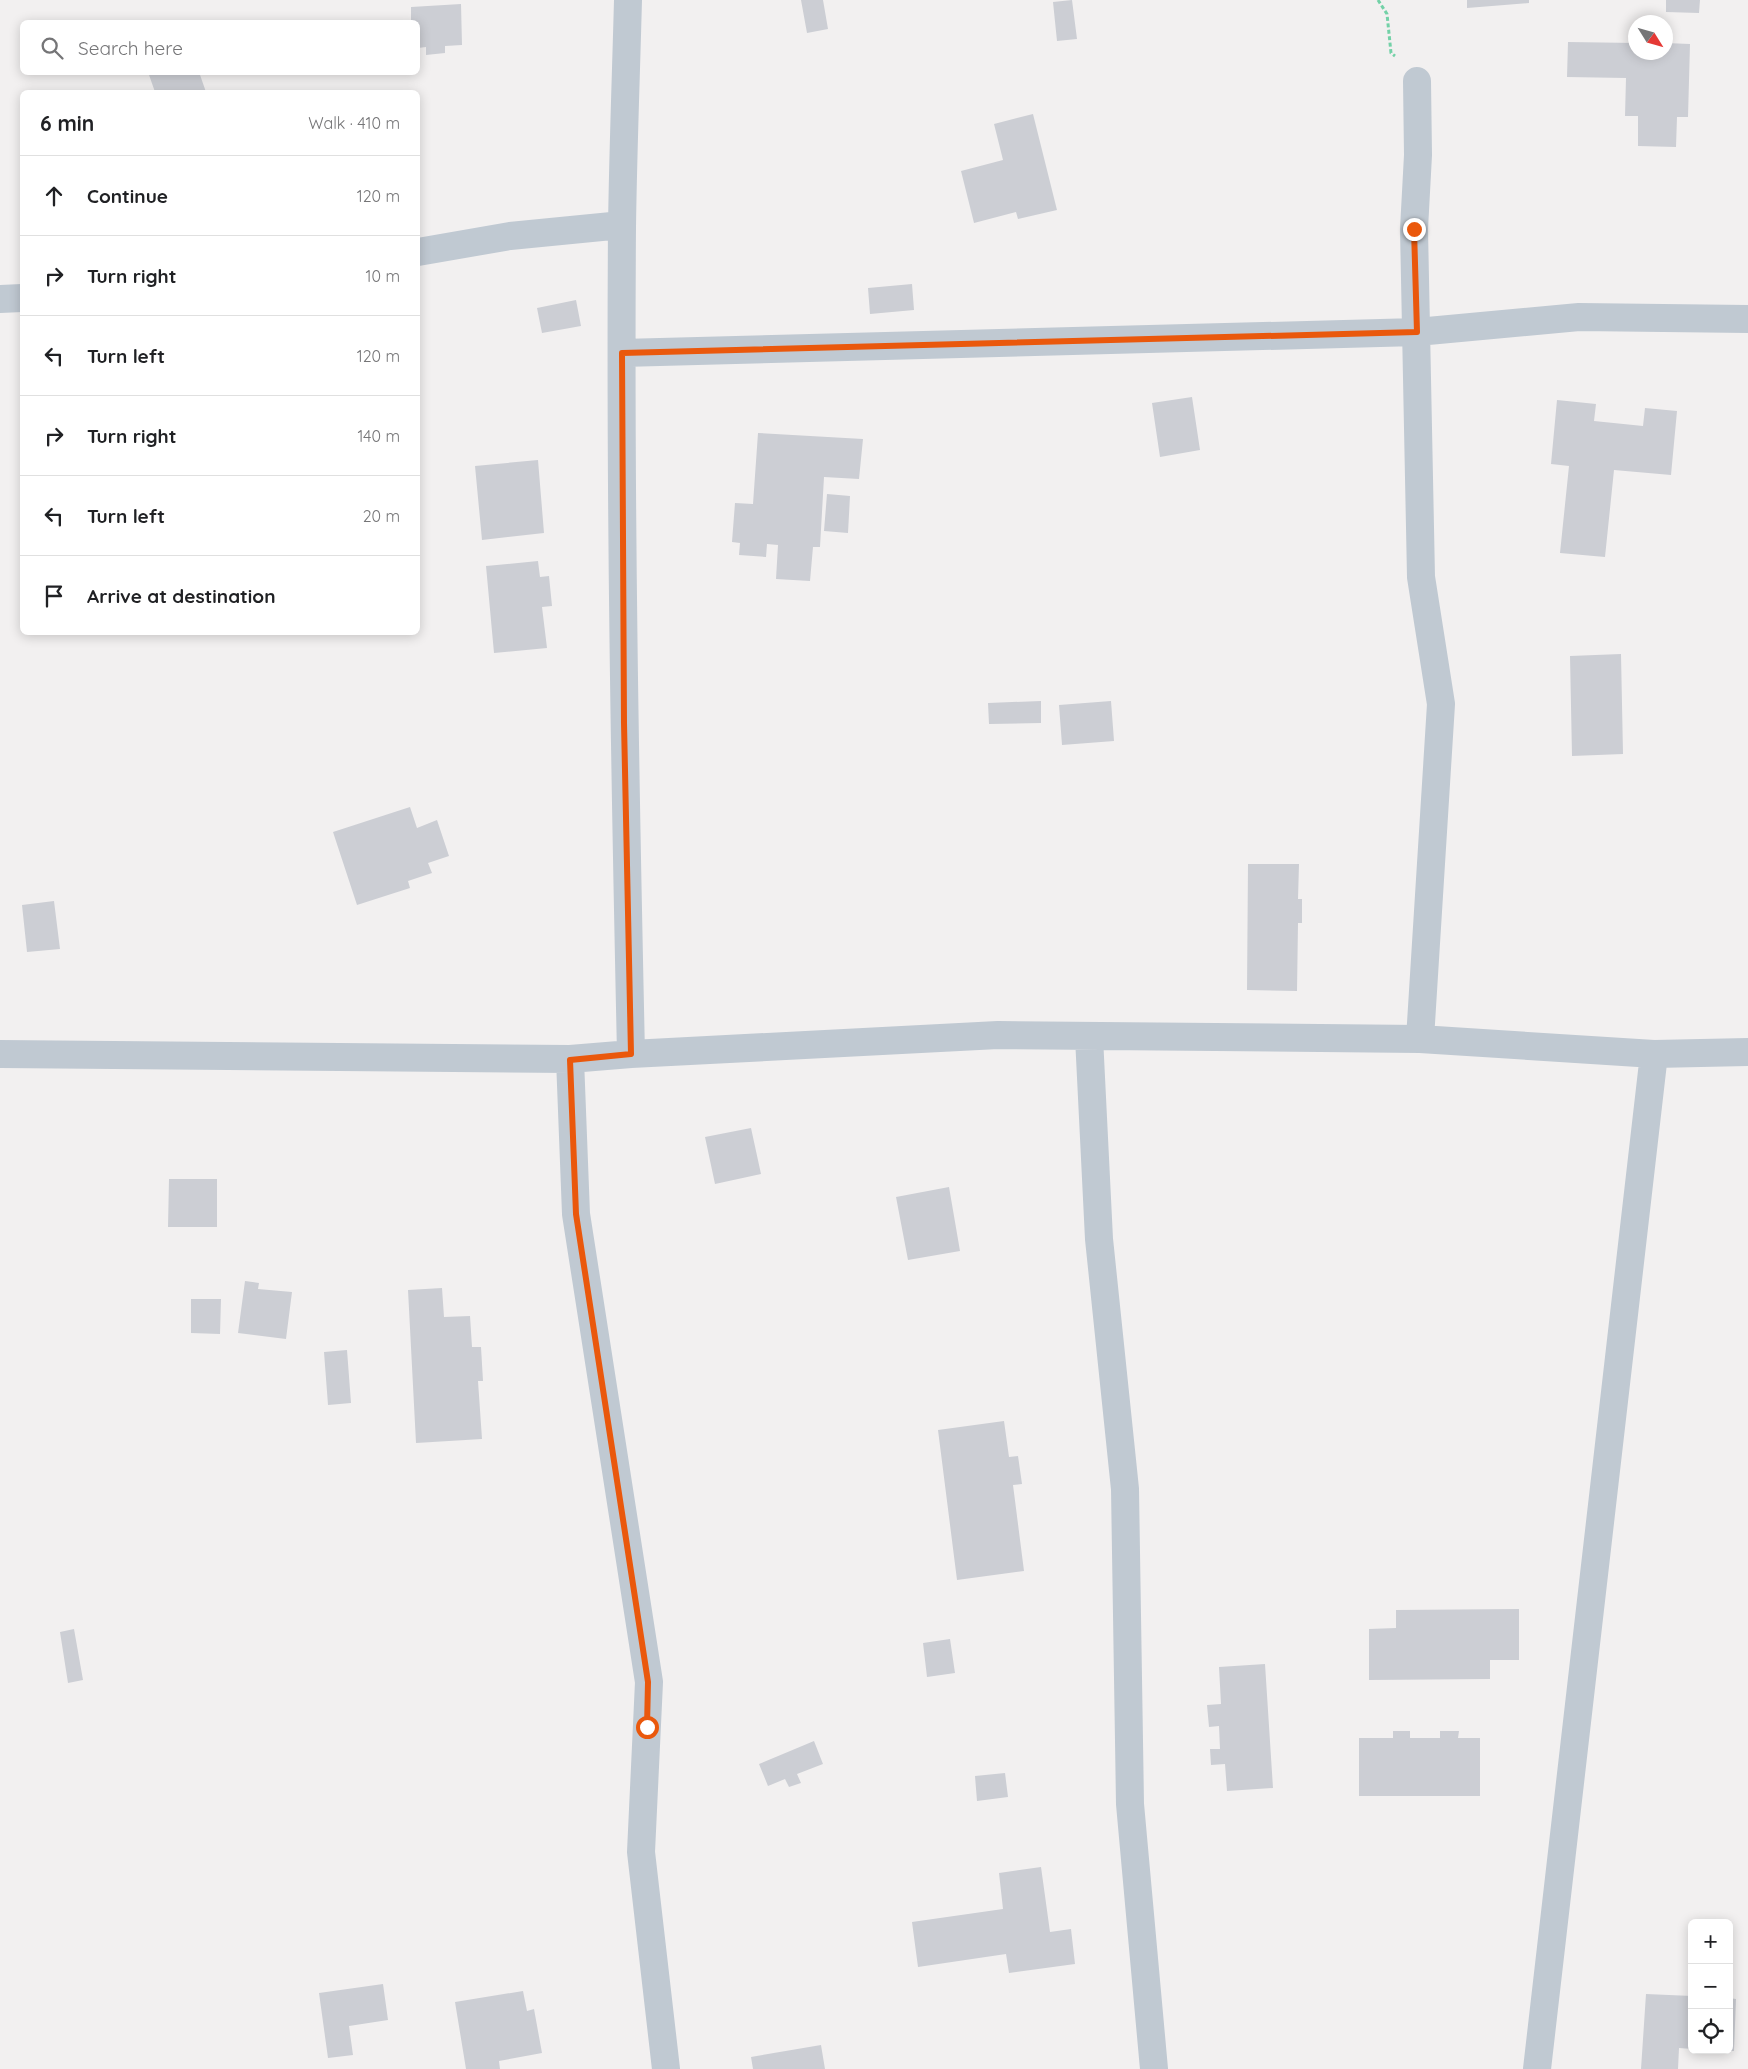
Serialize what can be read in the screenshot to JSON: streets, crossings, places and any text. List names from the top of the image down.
{
  "north": "bottom right",
  "page": {
    "search": "Search here",
    "heading": ["6 min", "Walk · 410 m"],
    "list": [
      ["Continue", "120 m"],
      ["Turn right", "10 m"],
      ["Turn left", "120 m"],
      ["Turn right", "140 m"],
      ["Turn left", "20 m"],
      "Arrive at destination"
    ],
    "map_buttons": ["+", "−"]
  }
}
